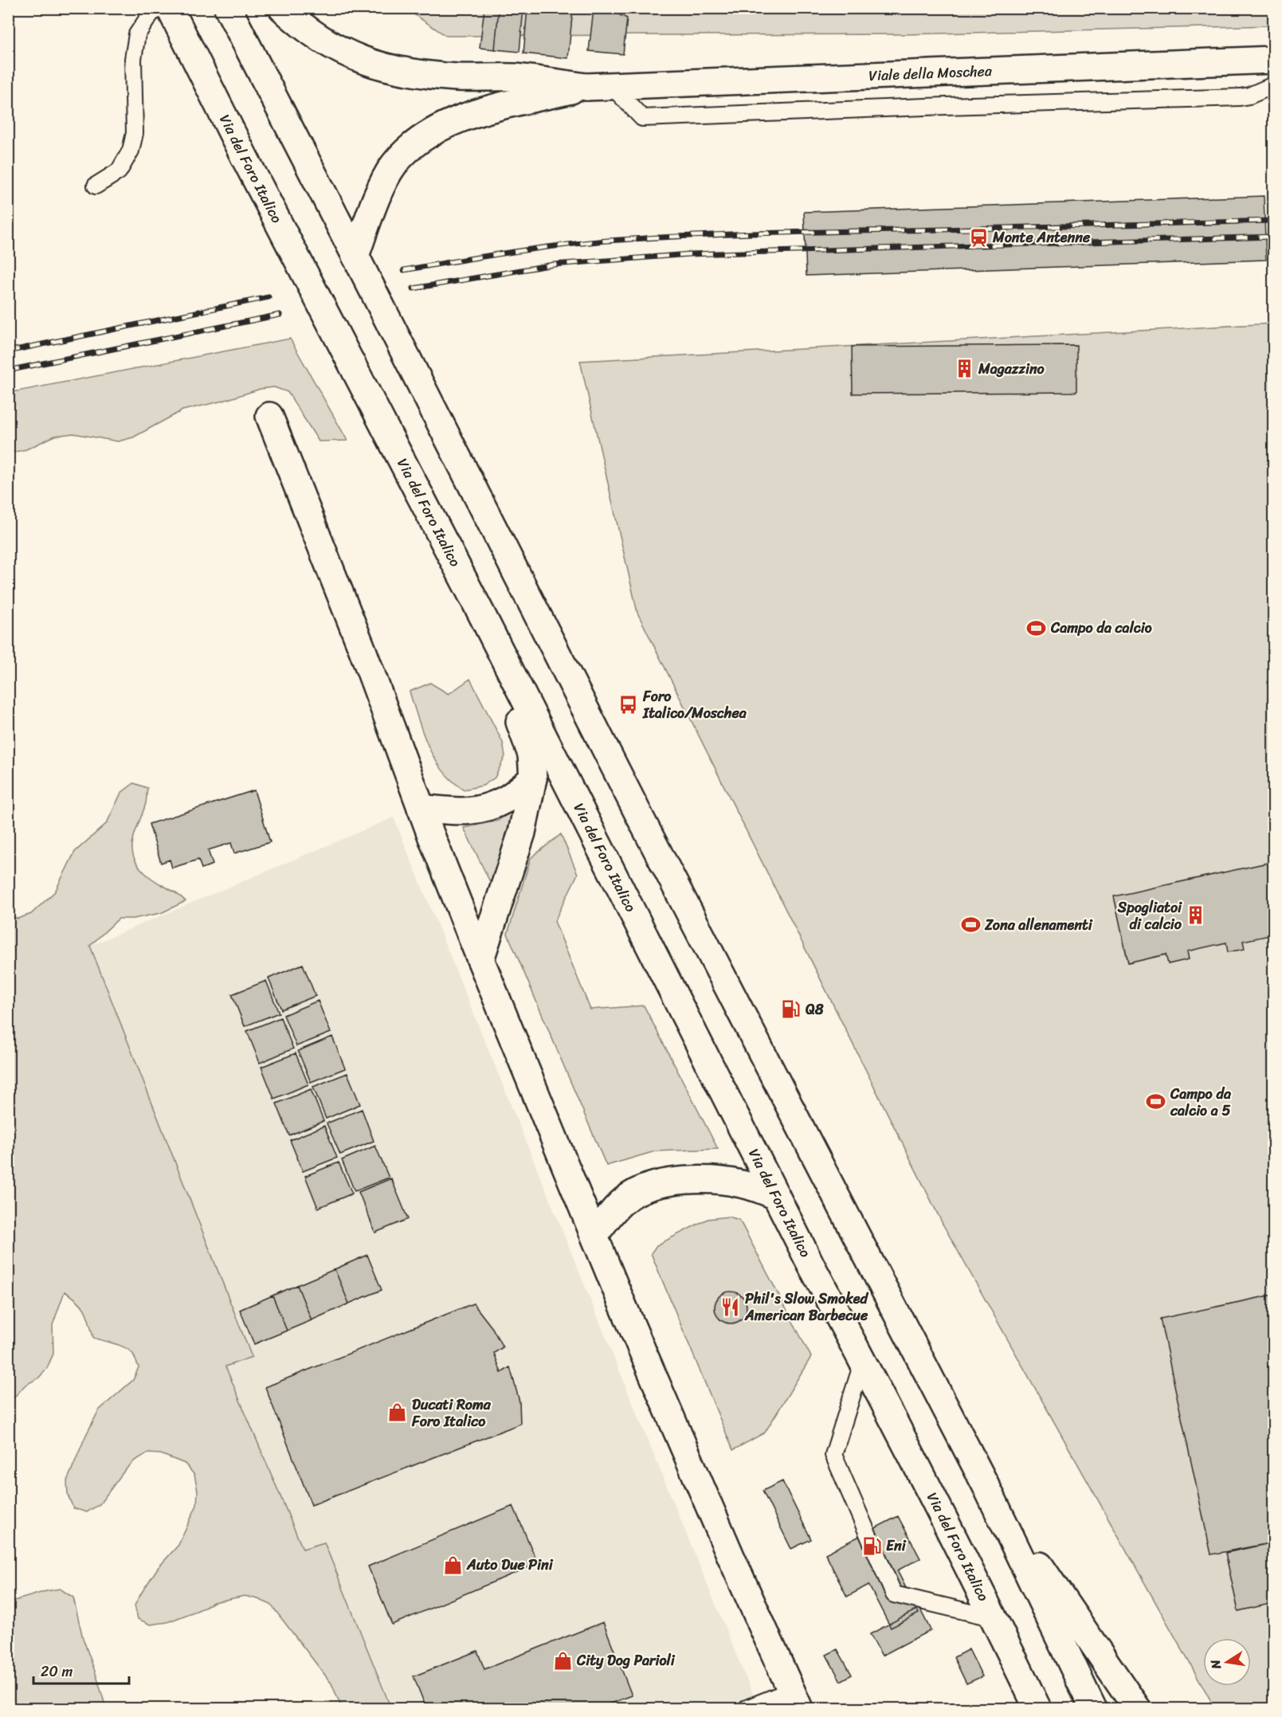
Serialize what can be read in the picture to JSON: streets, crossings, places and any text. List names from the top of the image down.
{
  "streets": {
    "main road": ["Viale della Moschea", "Via del Foro Italico"]
  },
  "places": {
    "station": ["Monte Antenne"],
    "building": ["Magazzino", "Spogliatoi di calcio"],
    "sports": ["Campo da calcio", "Zona allenamenti", "Campo da calcio a 5"],
    "bus stop": ["Foro Italico/Moschea"],
    "fuel station": ["Q8", "Eni"],
    "restaurant": ["Phil's Slow Smoked American Barbecue"],
    "shop": ["Ducati Roma Foro Italico", "Auto Due Pini", "City Dog Parioli"]
  },
  "scale_bar": "20 m",
  "north": "left"
}
